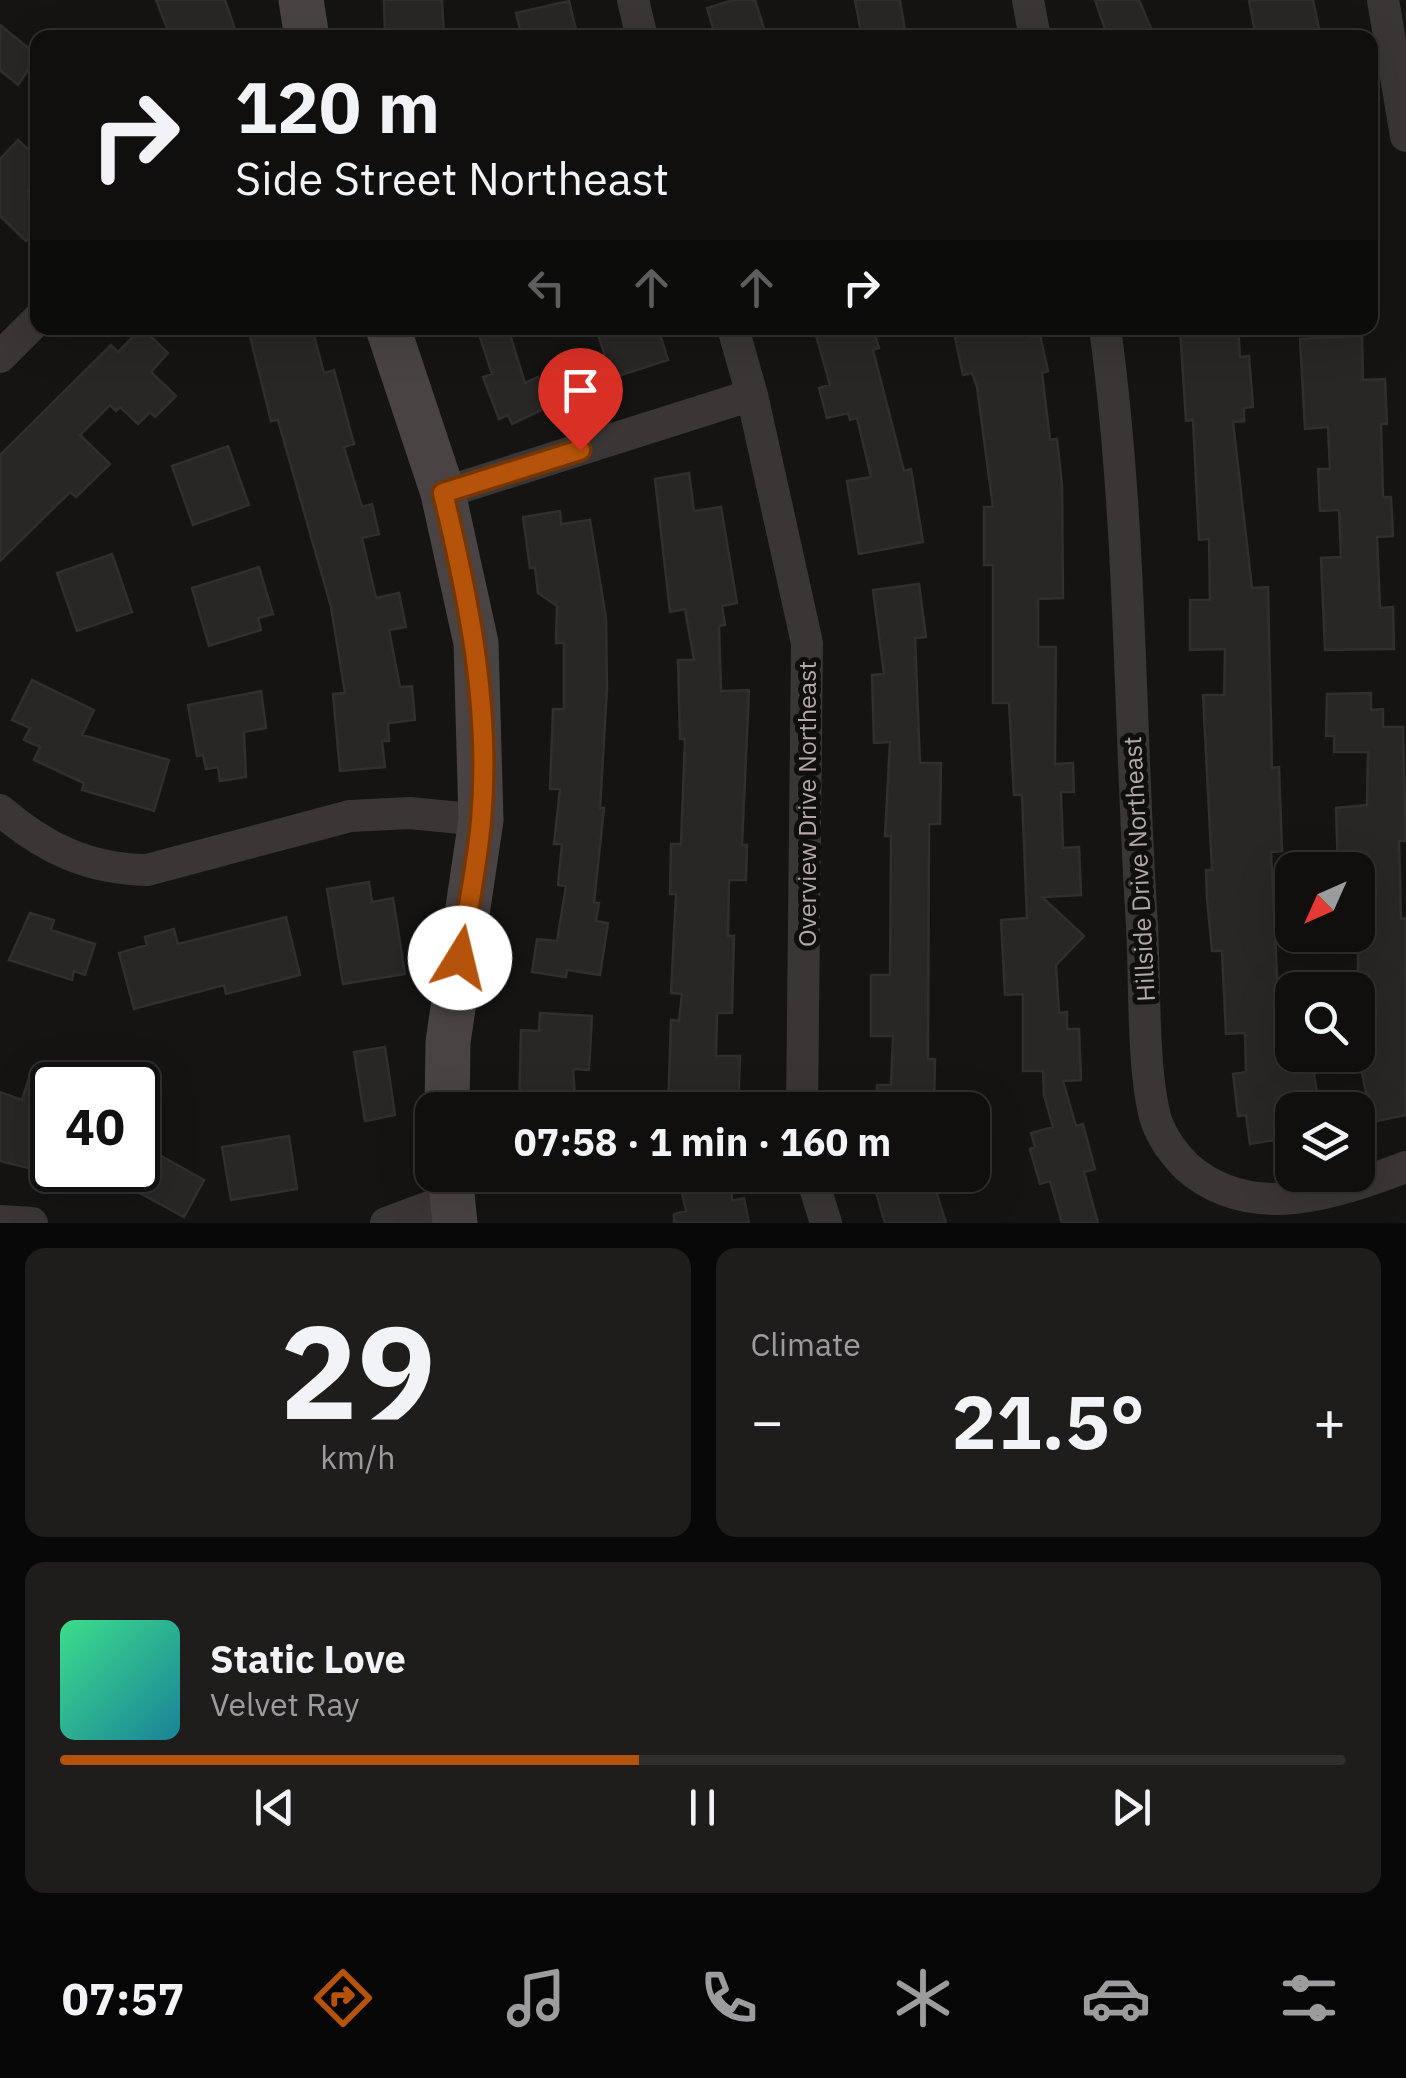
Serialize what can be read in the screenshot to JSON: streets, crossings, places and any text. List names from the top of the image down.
{
  "streets": {
    "street": ["Overview Drive Northeast", "Hillside Drive Northeast"]
  },
  "north": "bottom left",
  "page": {
    "turn": ["120 m", "Side Street Northeast"],
    "limit": "40",
    "trip": "07:58 · 1 min · 160 m",
    "tile": [
      ["29", "km/h"],
      "Climate"
    ],
    "heat": ["−", "21.5°", "+"],
    "song": ["Static Love", "Velvet Ray"],
    "tabs": "07:57"
  }
}
